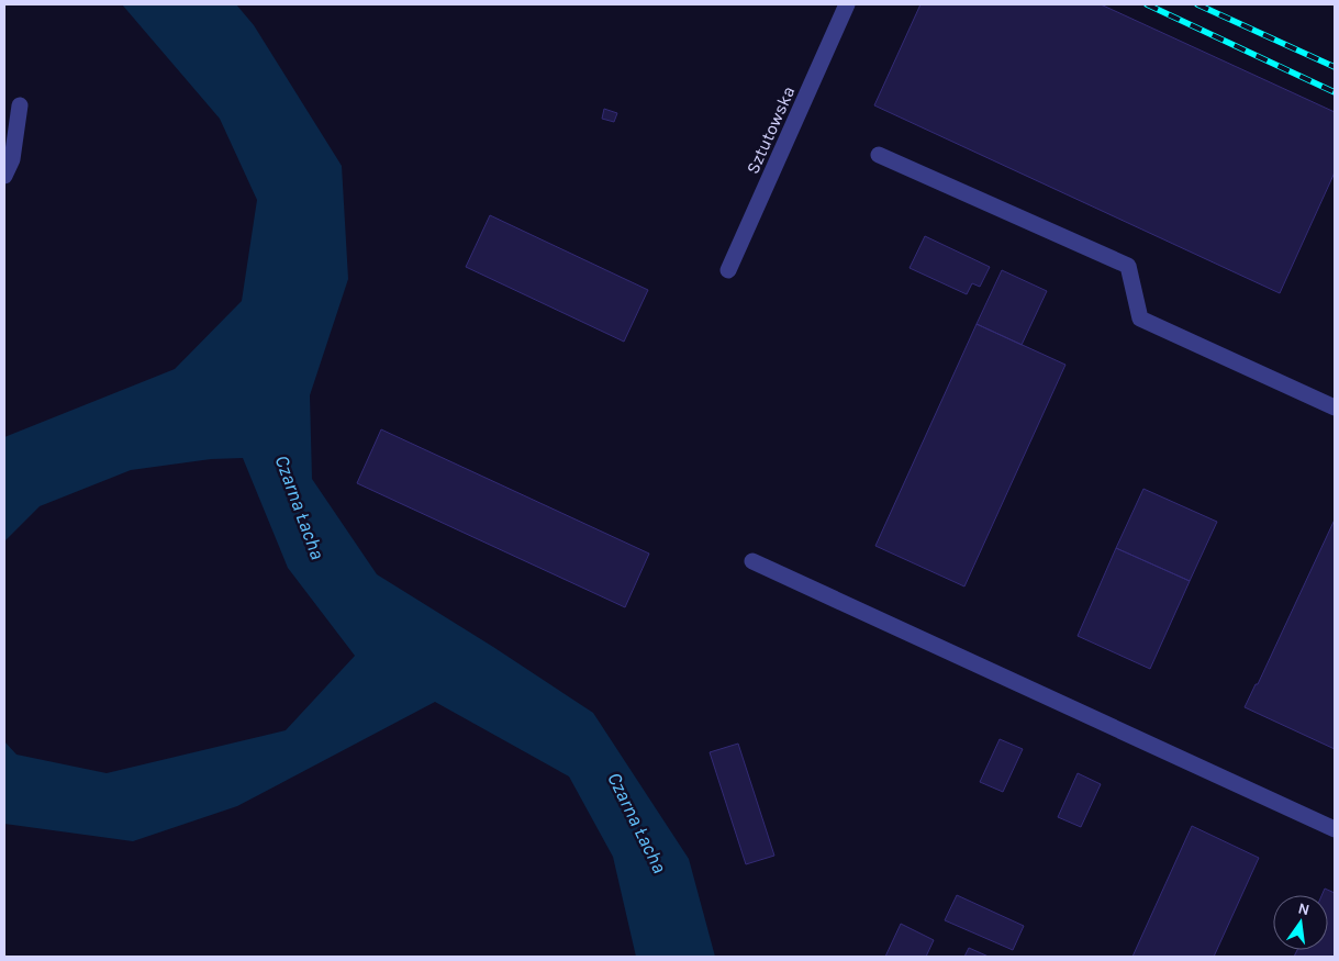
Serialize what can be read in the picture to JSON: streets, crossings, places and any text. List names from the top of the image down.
{
  "streets": {
    "street": ["Sztutowska"]
  },
  "water": ["Czarna Łacha"],
  "north": "top"
}
